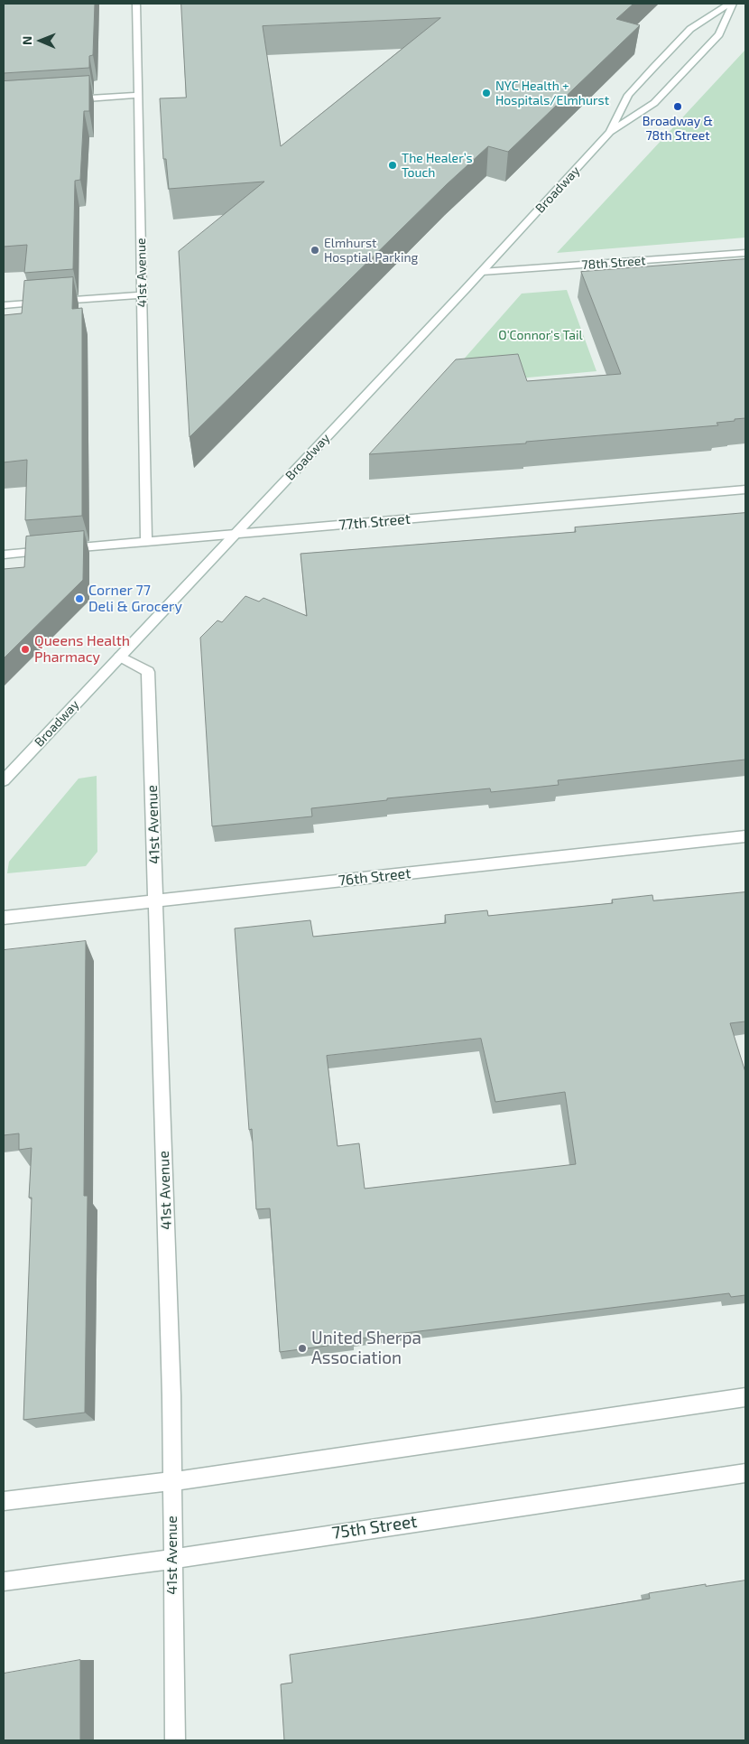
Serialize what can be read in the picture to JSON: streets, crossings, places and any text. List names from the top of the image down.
{
  "streets": {
    "street": [
      "Broadway",
      "78th Street",
      "41st Avenue",
      "77th Street",
      "76th Street",
      "75th Street"
    ]
  },
  "crossings": [
    ["Broadway", "78th Street"],
    ["Broadway", "41st Avenue"],
    ["Broadway", "77th Street"],
    ["41st Avenue", "77th Street"],
    ["41st Avenue", "76th Street"],
    ["41st Avenue", "75th Street"]
  ],
  "parks": ["O'Connor's Tail"],
  "places": [
    "NYC Health + Hospitals/Elmhurst",
    "Broadway & 78th Street",
    "The Healer’s Touch",
    "Elmhurst Hosptial Parking",
    "Corner 77 Deli & Grocery",
    "Queens Health Pharmacy",
    "United Sherpa Association"
  ],
  "north": "left"
}
